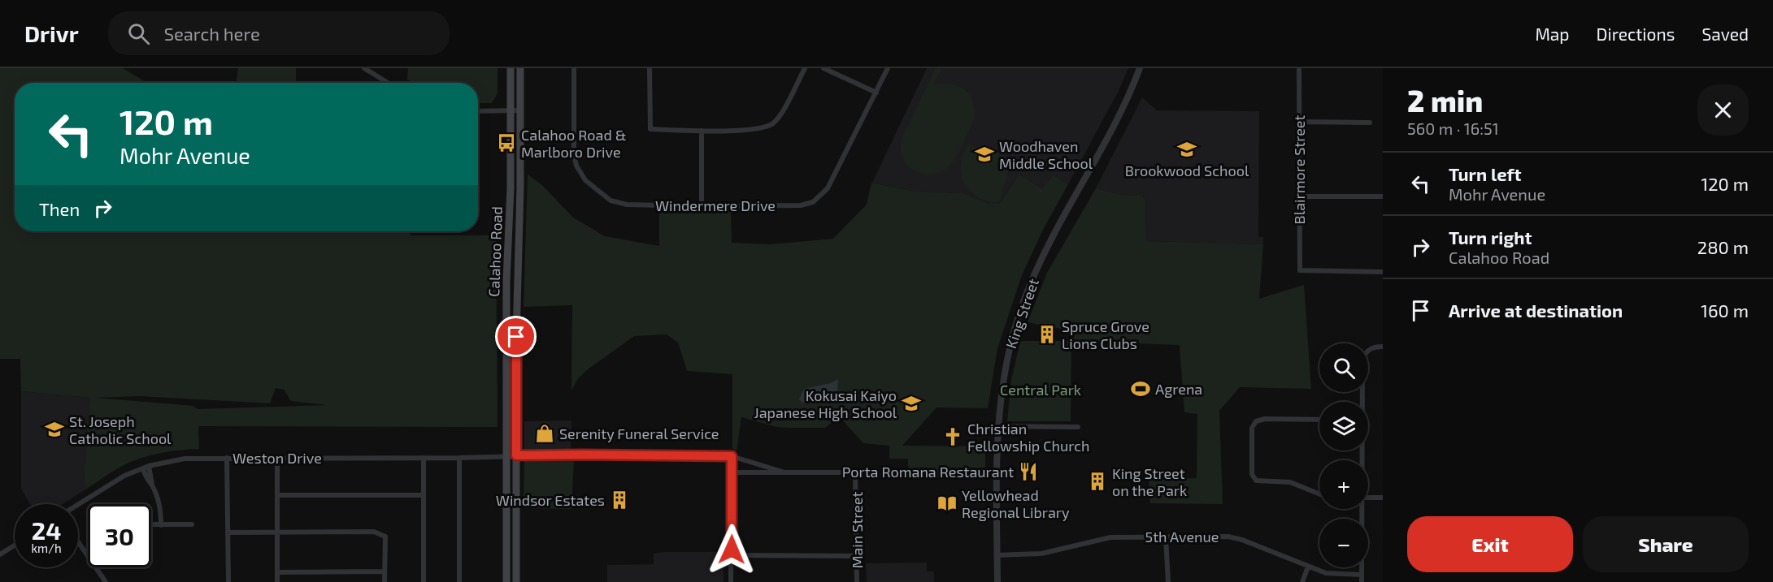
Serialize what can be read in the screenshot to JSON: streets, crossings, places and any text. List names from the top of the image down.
{
  "streets": {
    "main road": ["Calahoo Road"],
    "street": [
      "Blairmore Street",
      "Windermere Drive",
      "King Street",
      "Weston Drive",
      "Main Street",
      "5th Avenue"
    ]
  },
  "crossings": [
    ["Calahoo Road", "Weston Drive"],
    ["King Street", "5th Avenue"],
    ["Weston Drive", "Main Street"]
  ],
  "parks": ["Central Park"],
  "places": {
    "bus stop": ["Calahoo Road & Marlboro Drive"],
    "school or university": [
      "Brookwood School",
      "Woodhaven Middle School",
      "Kokusai Kaiyo Japanese High School",
      "St. Joseph Catholic School"
    ],
    "building": ["Spruce Grove Lions Clubs", "King Street on the Park", "Windsor Estates"],
    "sports": ["Agrena"],
    "shop": ["Serenity Funeral Service"],
    "church": ["Christian Fellowship Church"],
    "restaurant": ["Porta Romana Restaurant"],
    "library": ["Yellowhead Regional Library"]
  },
  "page": {
    "header": "Drivr",
    "search": "Search here",
    "nav": ["Map", "Directions", "Saved"],
    "heading": ["2 min", "560 m · 16:51"],
    "turn": ["120 m", "Mohr Avenue"],
    "list": [
      {
        "name": "Turn left",
        "note": "Mohr Avenue",
        "value": "120 m"
      },
      {
        "name": "Turn right",
        "note": "Calahoo Road",
        "value": "280 m"
      },
      {
        "name": "Arrive at destination",
        "value": "160 m"
      }
    ],
    "then": "Then",
    "map_buttons": ["+", "−"],
    "speed": "24 km/h",
    "limit": "30",
    "buttons": ["Exit", "Share"]
  }
}
